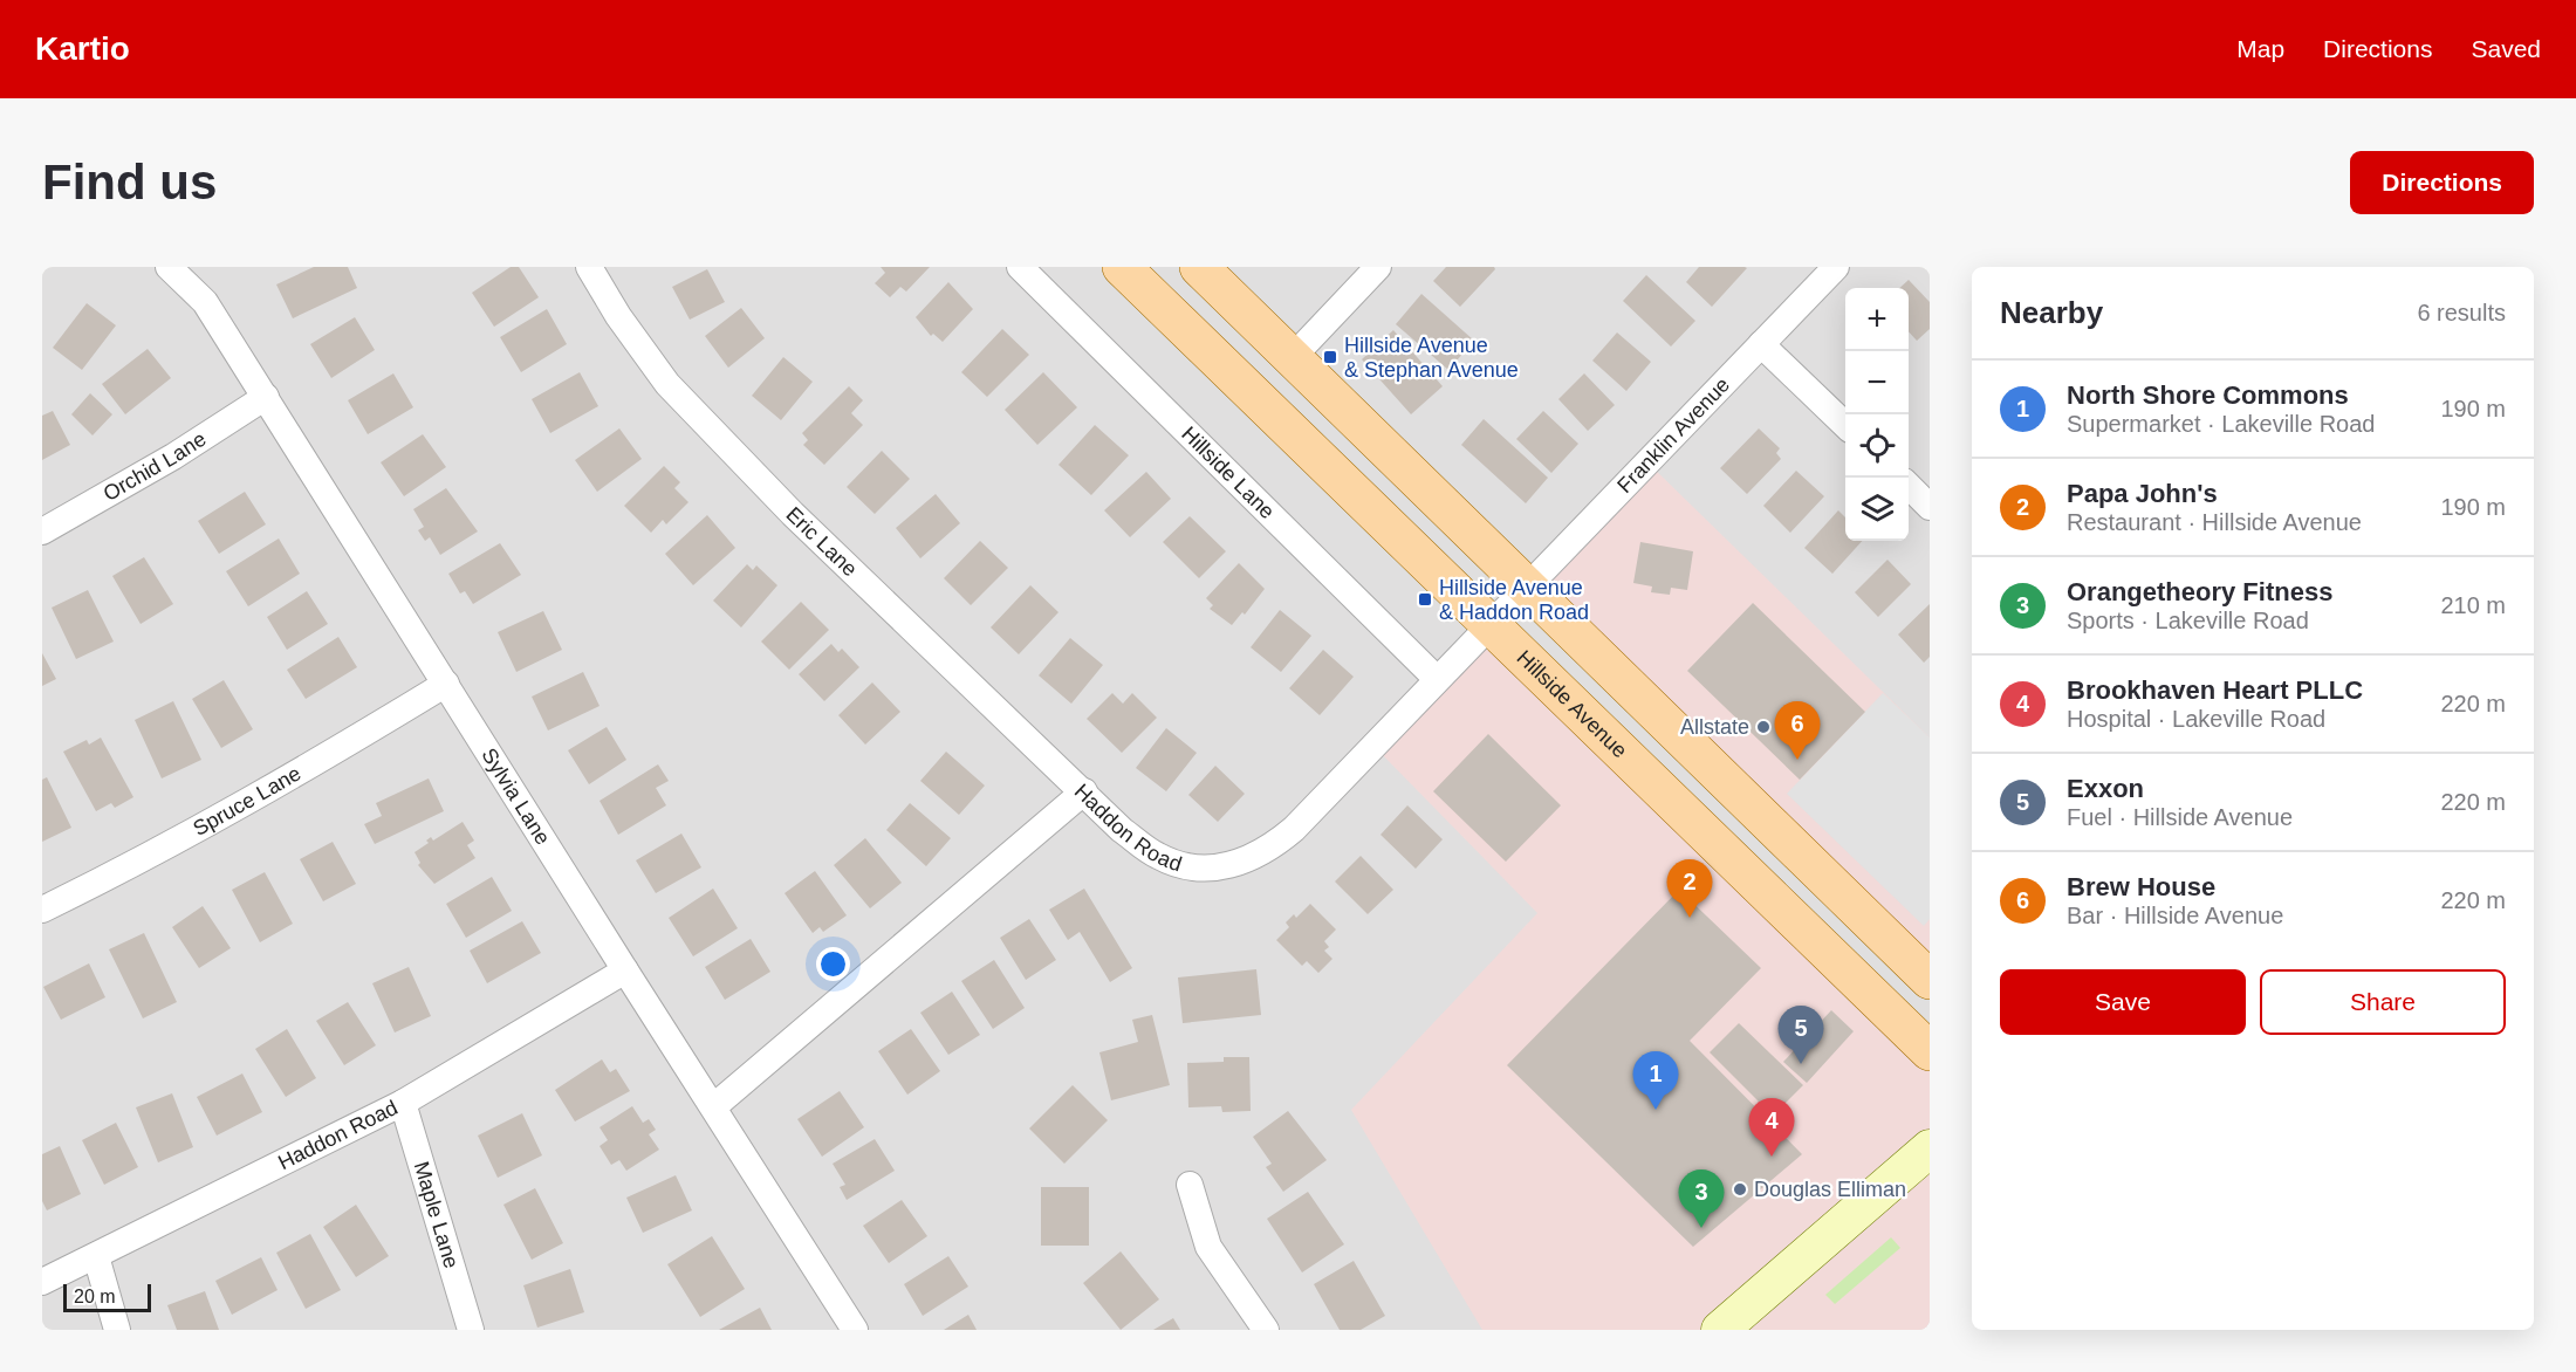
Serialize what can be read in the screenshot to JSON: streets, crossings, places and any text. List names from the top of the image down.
{
  "streets": {
    "main road": ["Hillside Avenue"],
    "street": [
      "Franklin Avenue",
      "Orchid Lane",
      "Hillside Lane",
      "Eric Lane",
      "Sylvia Lane",
      "Spruce Lane",
      "Haddon Road",
      "Maple Lane"
    ]
  },
  "crossings": [
    ["Franklin Avenue", "Hillside Avenue"],
    ["Franklin Avenue", "Haddon Road"],
    ["Orchid Lane", "Sylvia Lane"],
    ["Hillside Lane", "Haddon Road"],
    ["Eric Lane", "Haddon Road"],
    ["Hillside Avenue", "Haddon Road"],
    ["Sylvia Lane", "Spruce Lane"],
    ["Sylvia Lane", "Haddon Road"],
    ["Haddon Road", "Maple Lane"]
  ],
  "places": {
    "transit": ["Hillside Avenue & Stephan Avenue", "Hillside Avenue & Haddon Road"],
    "other": ["Allstate", "Douglas Elliman"]
  },
  "scale_bar": "20 m",
  "page": {
    "header": "Kartio",
    "nav": ["Map", "Directions", "Saved"],
    "buttons": [
      "Directions",
      ["Save", "Share"]
    ],
    "title": "Find us",
    "heading": ["Nearby", "6 results"],
    "map_buttons": ["+", "−"],
    "list": [
      {
        "mark": "1",
        "name": "North Shore Commons",
        "note": "Supermarket · Lakeville Road",
        "value": "190 m"
      },
      {
        "mark": "2",
        "name": "Papa John's",
        "note": "Restaurant · Hillside Avenue",
        "value": "190 m"
      },
      {
        "mark": "3",
        "name": "Orangetheory Fitness",
        "note": "Sports · Lakeville Road",
        "value": "210 m"
      },
      {
        "mark": "4",
        "name": "Brookhaven Heart PLLC",
        "note": "Hospital · Lakeville Road",
        "value": "220 m"
      },
      {
        "mark": "5",
        "name": "Exxon",
        "note": "Fuel · Hillside Avenue",
        "value": "220 m"
      },
      {
        "mark": "6",
        "name": "Brew House",
        "note": "Bar · Hillside Avenue",
        "value": "220 m"
      }
    ],
    "pins": [
      "6",
      "2",
      "5",
      "1",
      "4",
      "3"
    ],
    "scale": "20 m"
  }
}
